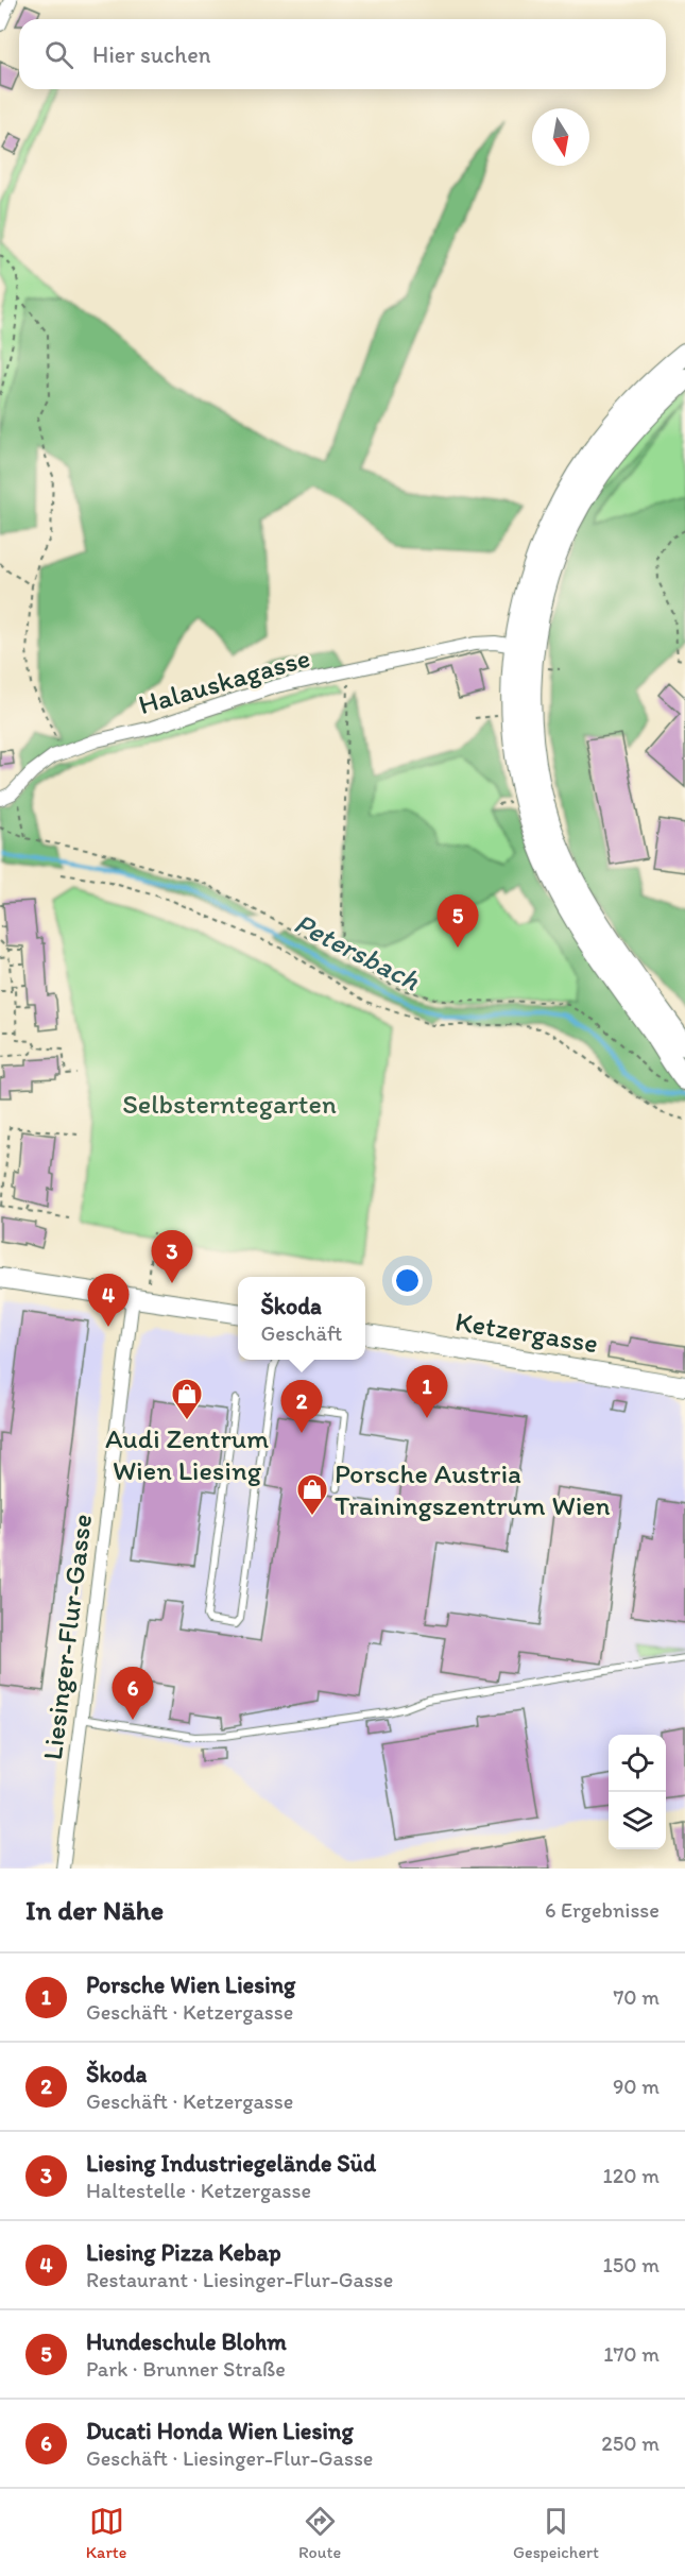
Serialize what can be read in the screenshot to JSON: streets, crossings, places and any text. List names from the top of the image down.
{
  "streets": {
    "main road": ["Ketzergasse"],
    "street": ["Halauskagasse", "Liesinger-Flur-Gasse"]
  },
  "water": ["Petersbach"],
  "parks": ["Selbsterntegarten"],
  "places": {
    "shop": ["Audi Zentrum Wien Liesing", "Porsche Austria Trainingszentrum Wien"]
  },
  "north": "bottom",
  "page": {
    "search": "Hier suchen",
    "pins": [
      "5",
      "3",
      "4",
      "1",
      "2",
      "6"
    ],
    "popup": ["Škoda", "Geschäft"],
    "heading": ["In der Nähe", "6 Ergebnisse"],
    "list": [
      {
        "mark": "1",
        "name": "Porsche Wien Liesing",
        "note": "Geschäft · Ketzergasse",
        "value": "70 m"
      },
      {
        "mark": "2",
        "name": "Škoda",
        "note": "Geschäft · Ketzergasse",
        "value": "90 m"
      },
      {
        "mark": "3",
        "name": "Liesing Industriegelände Süd",
        "note": "Haltestelle · Ketzergasse",
        "value": "120 m"
      },
      {
        "mark": "4",
        "name": "Liesing Pizza Kebap",
        "note": "Restaurant · Liesinger-Flur-Gasse",
        "value": "150 m"
      },
      {
        "mark": "5",
        "name": "Hundeschule Blohm",
        "note": "Park · Brunner Straße",
        "value": "170 m"
      },
      {
        "mark": "6",
        "name": "Ducati Honda Wien Liesing",
        "note": "Geschäft · Liesinger-Flur-Gasse",
        "value": "250 m"
      }
    ],
    "nav": ["Karte", "Route", "Gespeichert"]
  }
}
